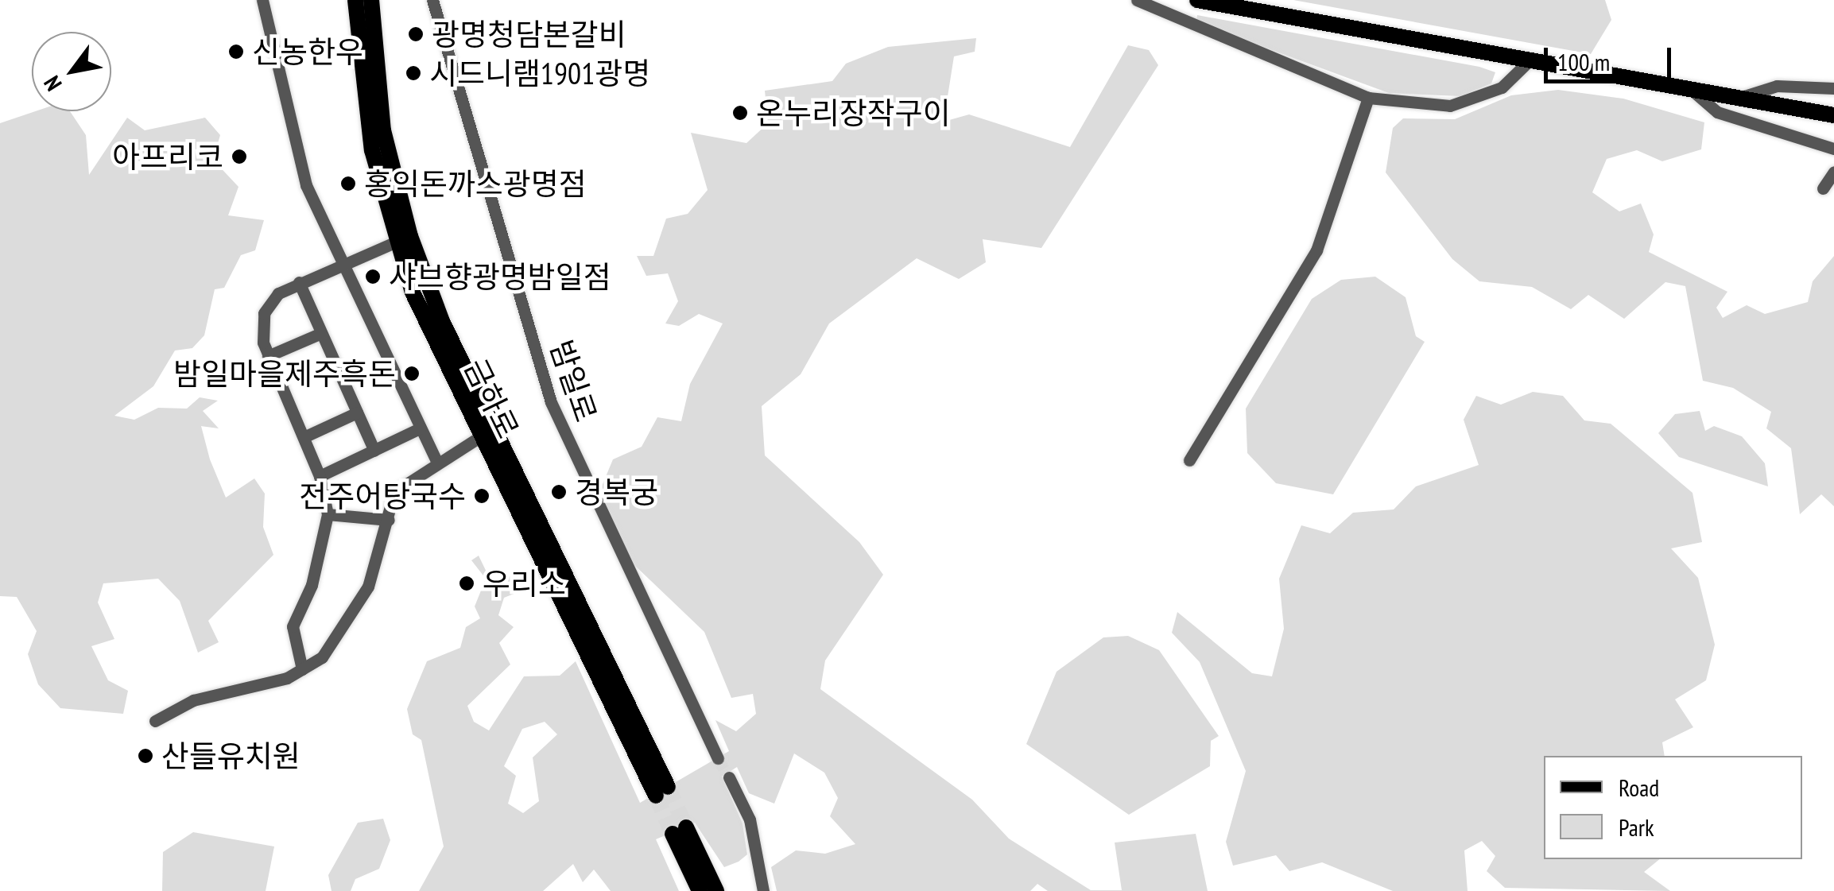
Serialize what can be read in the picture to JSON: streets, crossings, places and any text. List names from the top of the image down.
{
  "streets": {
    "main road": ["금하로"],
    "street": ["밤일로"]
  },
  "places": [
    "광명청담본갈비",
    "신농한우",
    "시드니램1901광명",
    "온누리장작구이",
    "아프리코",
    "홍익돈까스광명점",
    "샤브향광명밤일점",
    "밤일마을제주흑돈",
    "경복궁",
    "전주어탕국수",
    "우리소",
    "산들유치원"
  ],
  "legend": ["Road", "Park"],
  "scale_bar": "100 m",
  "north": "bottom left"
}
